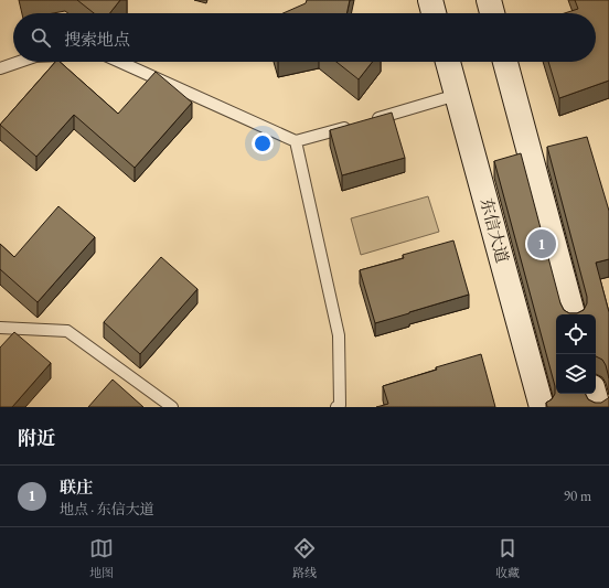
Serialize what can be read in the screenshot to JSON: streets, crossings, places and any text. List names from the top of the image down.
{
  "streets": {
    "main road": ["东信大道"]
  },
  "page": {
    "search": "搜索地点",
    "pins": "1",
    "heading": "附近",
    "list": [
      {
        "mark": "1",
        "name": "联庄",
        "note": "地点 · 东信大道",
        "value": "90 m"
      }
    ],
    "nav": ["地图", "路线", "收藏"]
  }
}
